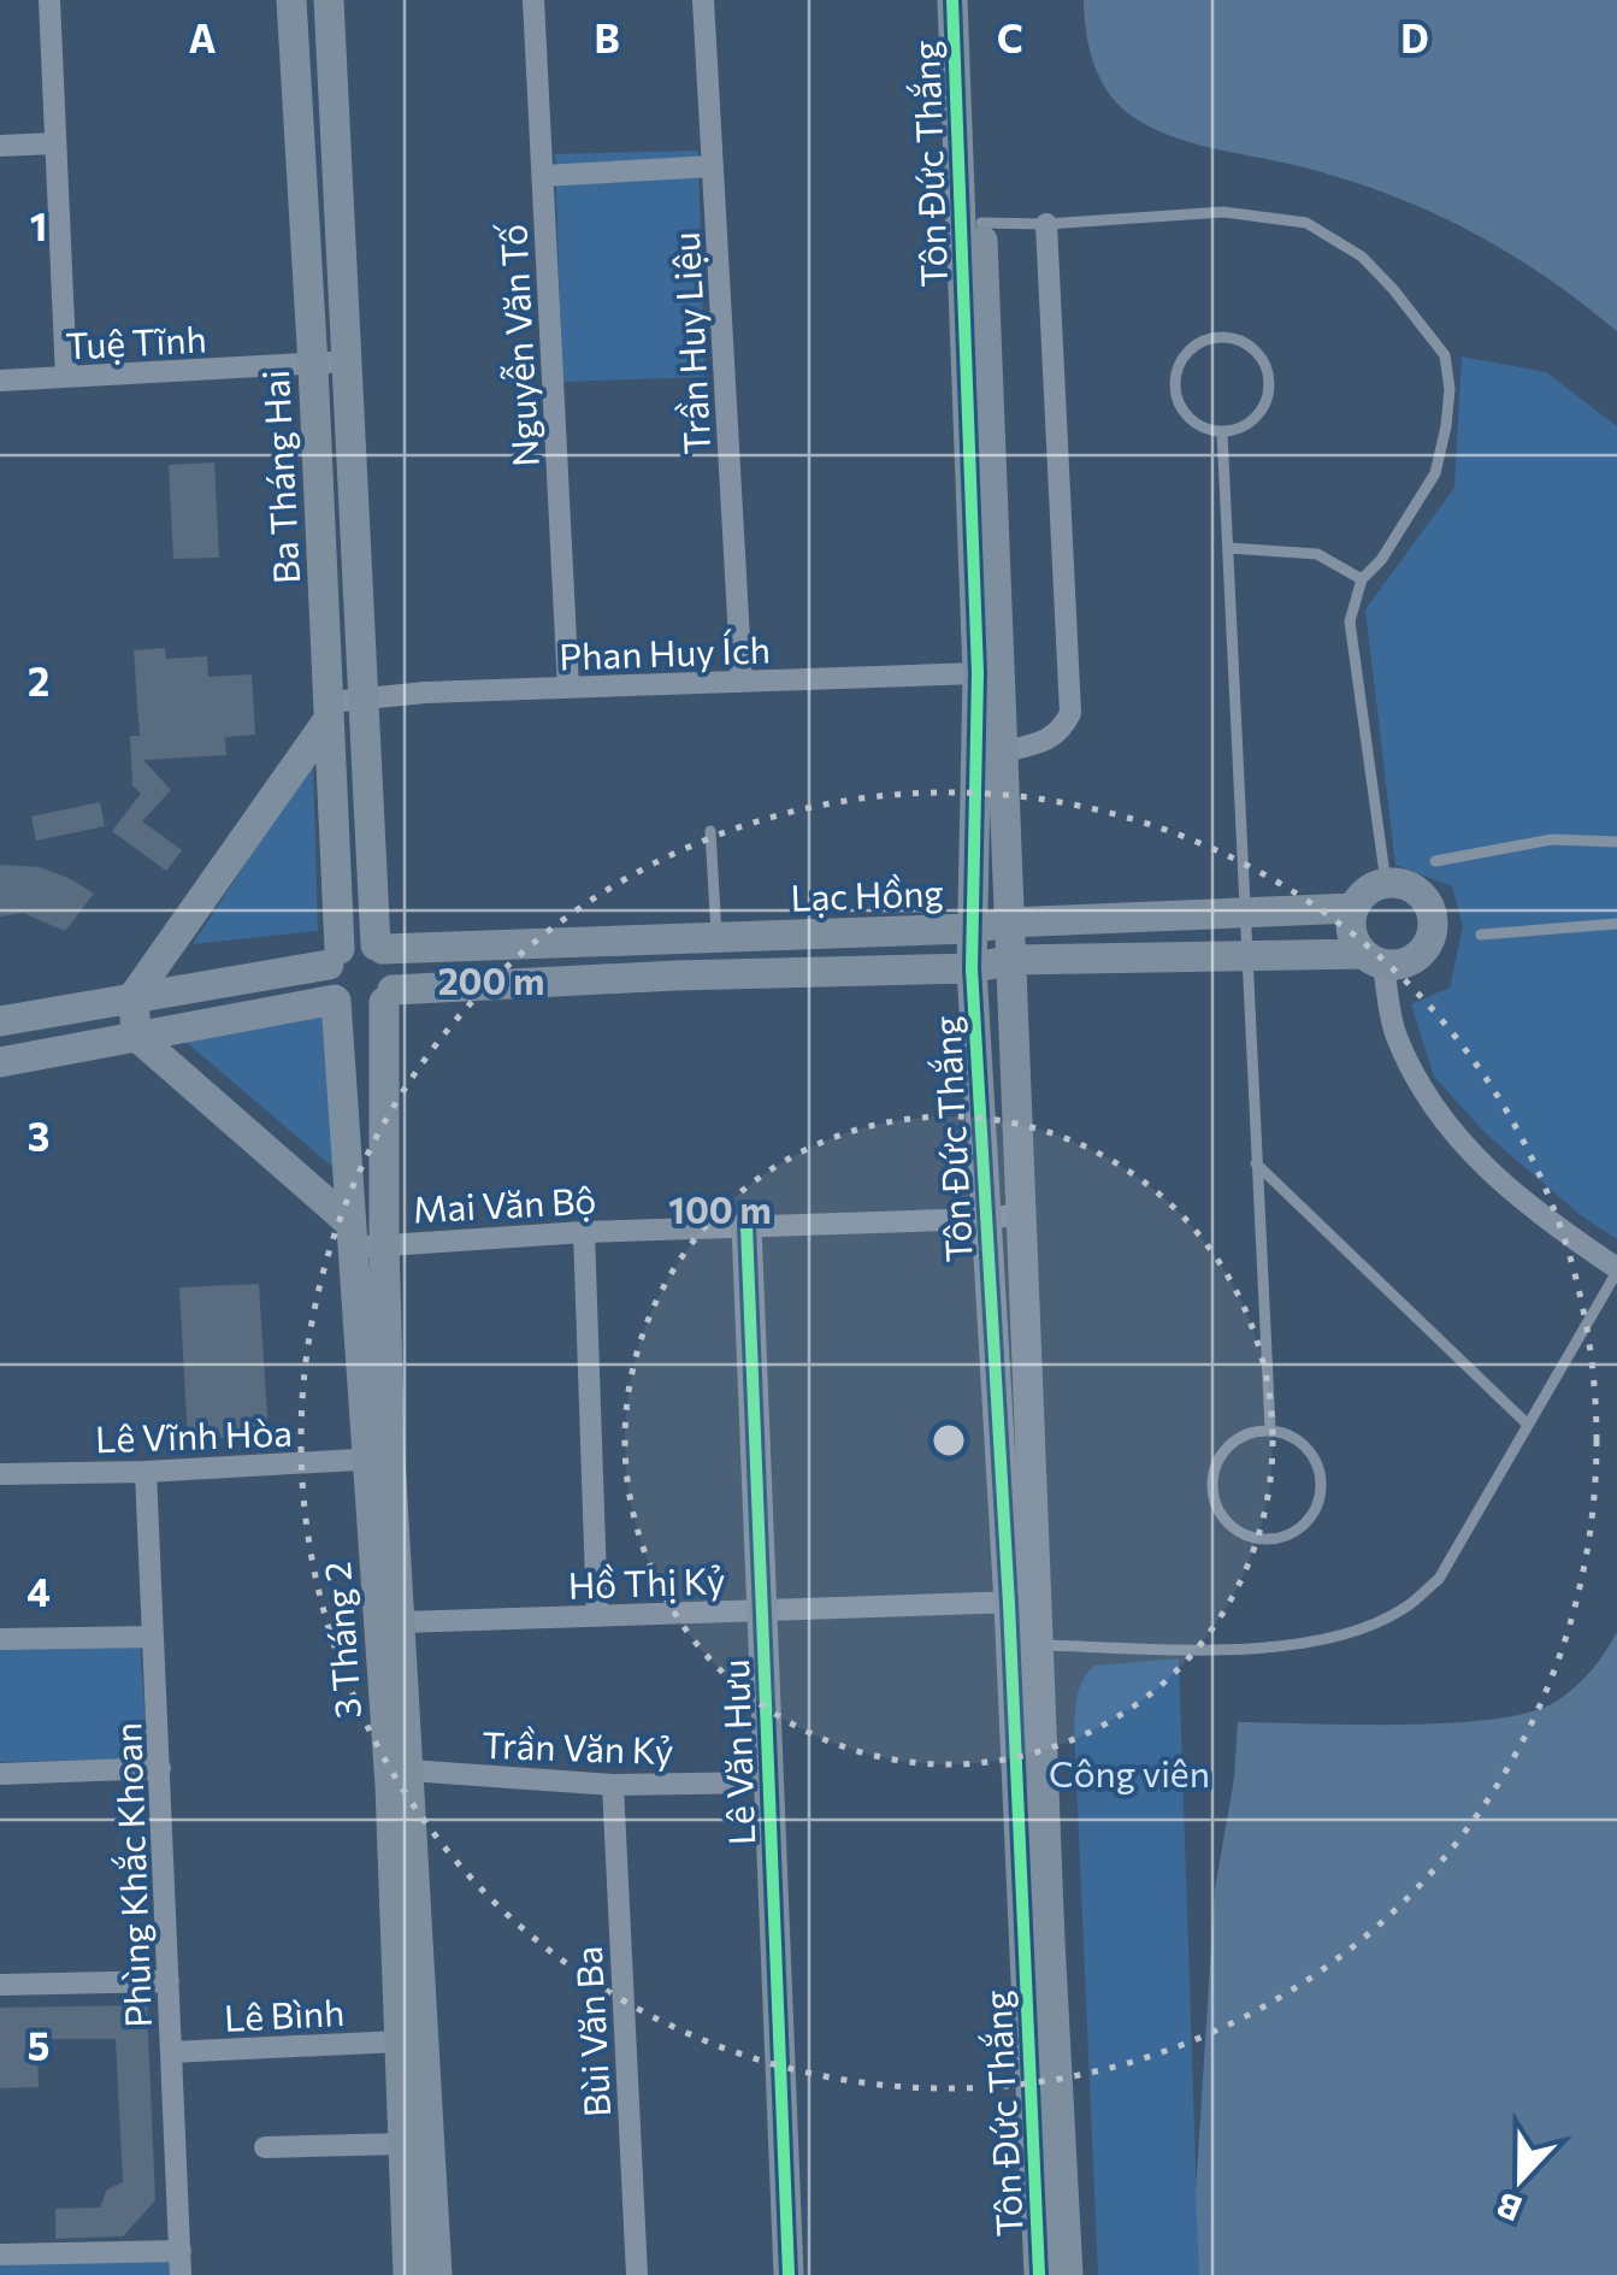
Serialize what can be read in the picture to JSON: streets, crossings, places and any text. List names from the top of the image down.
{
  "streets": {
    "street": [
      "Tôn Đức Thắng",
      "Tuệ Tĩnh",
      "Trần Huy Liệu",
      "Nguyễn Văn Tố",
      "Ba Tháng Hai",
      "Phan Huy Ích",
      "Lạc Hồng",
      "Mai Văn Bộ",
      "Lê Vĩnh Hòa",
      "Hồ Thị Kỷ",
      "3 Tháng 2",
      "Trần Văn Kỷ",
      "Lê Văn Hưu",
      "Phùng Khắc Khoan",
      "Lê Bình",
      "Bùi Văn Ba"
    ]
  },
  "crossings": [
    ["Tôn Đức Thắng", "Phan Huy Ích"],
    ["Tôn Đức Thắng", "Lạc Hồng"],
    ["Tôn Đức Thắng", "Mai Văn Bộ"],
    ["Tôn Đức Thắng", "Hồ Thị Kỷ"],
    ["Tuệ Tĩnh", "Ba Tháng Hai"],
    ["Trần Huy Liệu", "Phan Huy Ích"],
    ["Nguyễn Văn Tố", "Phan Huy Ích"],
    ["Ba Tháng Hai", "Phan Huy Ích"],
    ["Ba Tháng Hai", "Lạc Hồng"],
    ["Ba Tháng Hai", "3 Tháng 2"],
    ["Lạc Hồng", "3 Tháng 2"],
    ["Mai Văn Bộ", "3 Tháng 2"],
    ["Mai Văn Bộ", "Lê Văn Hưu"],
    ["Lê Vĩnh Hòa", "3 Tháng 2"],
    ["Lê Vĩnh Hòa", "Phùng Khắc Khoan"],
    ["Hồ Thị Kỷ", "3 Tháng 2"],
    ["Hồ Thị Kỷ", "Lê Văn Hưu"],
    ["3 Tháng 2", "Trần Văn Kỷ"],
    ["3 Tháng 2", "Lê Bình"],
    ["Trần Văn Kỷ", "Lê Văn Hưu"],
    ["Trần Văn Kỷ", "Bùi Văn Ba"],
    ["Phùng Khắc Khoan", "Lê Bình"]
  ],
  "parks": ["Công viên"],
  "north": "bottom",
  "grid": {
    "columns": [
      "A",
      "B",
      "C",
      "D"
    ],
    "rows": [
      "1",
      "2",
      "3",
      "4",
      "5"
    ]
  },
  "rings": ["200 m", "100 m"]
}
